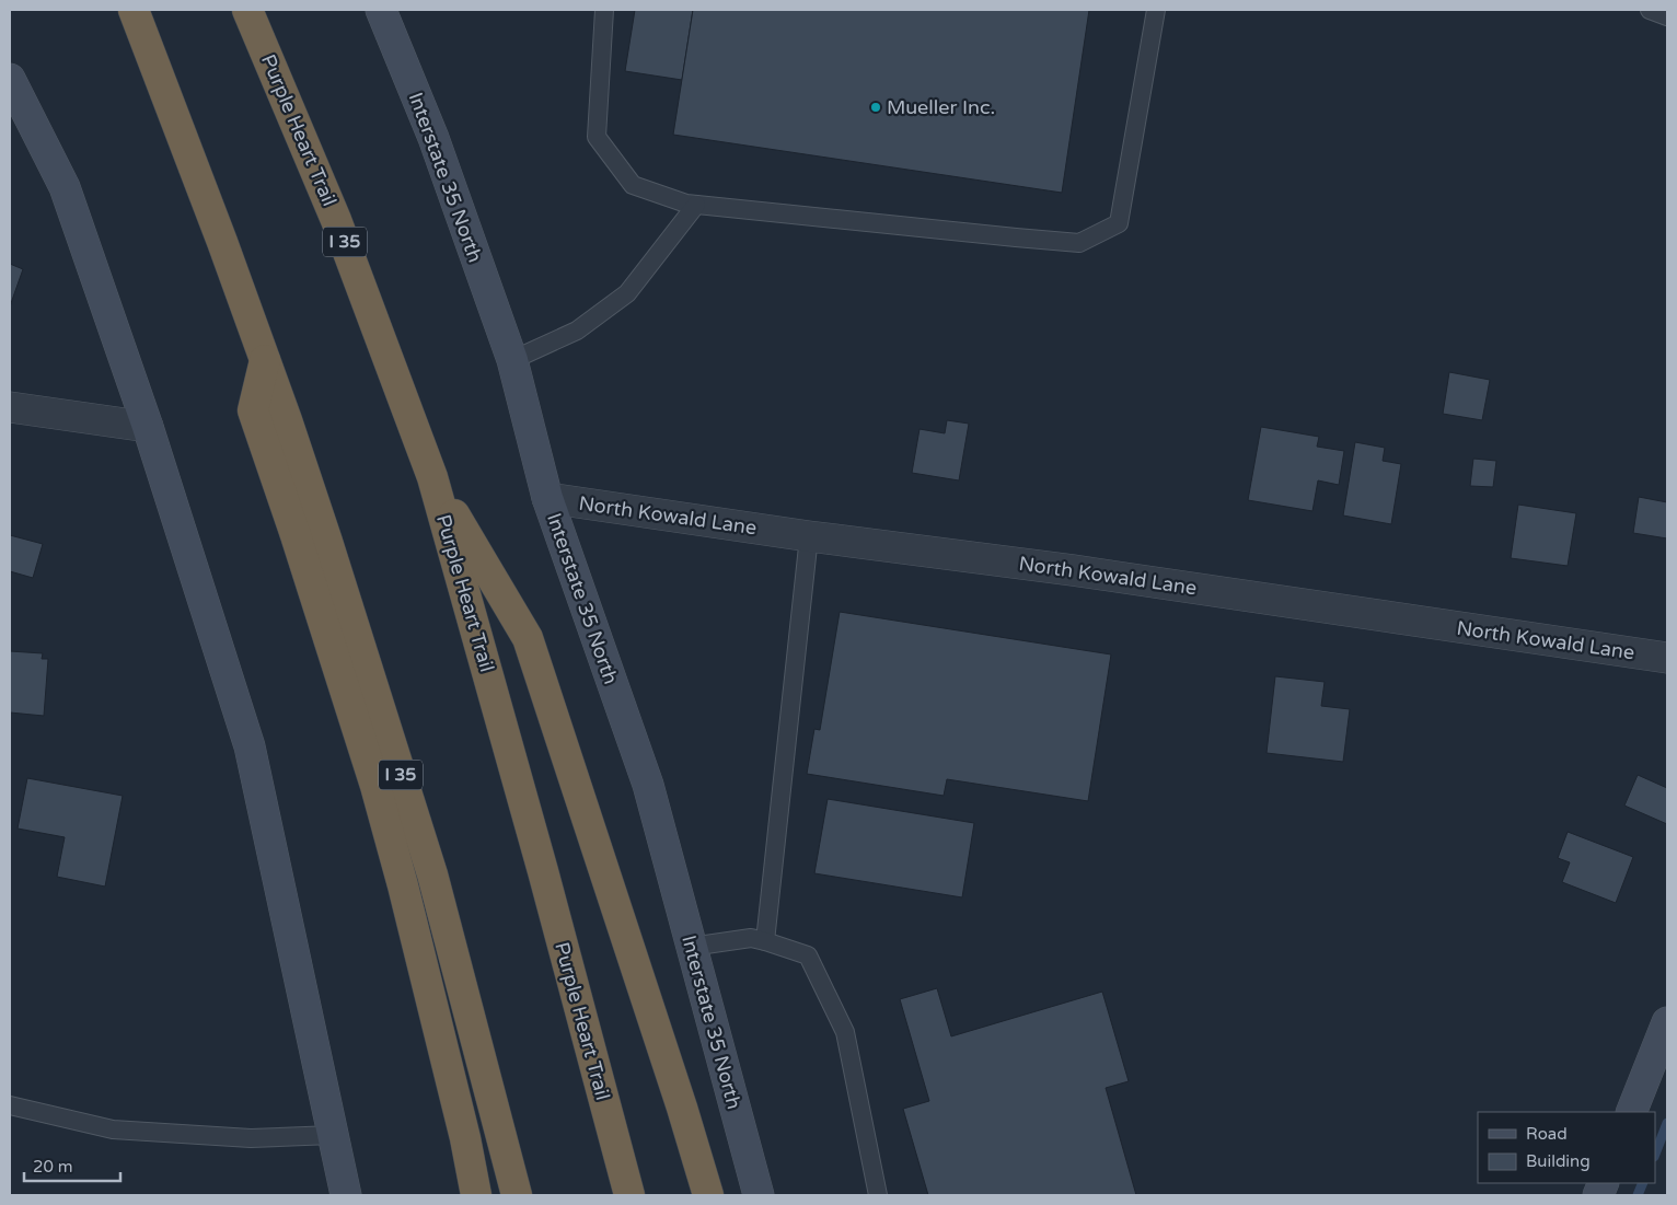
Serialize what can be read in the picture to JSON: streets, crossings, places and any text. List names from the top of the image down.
{
  "streets": {
    "highway": ["Purple Heart Trail", "I 35"],
    "main road": ["Interstate 35 North"],
    "street": ["North Kowald Lane"]
  },
  "crossings": [
    ["Interstate 35 North", "North Kowald Lane"]
  ],
  "places": ["Mueller Inc."],
  "legend": ["Road", "Building"],
  "scale_bar": "20 m"
}
